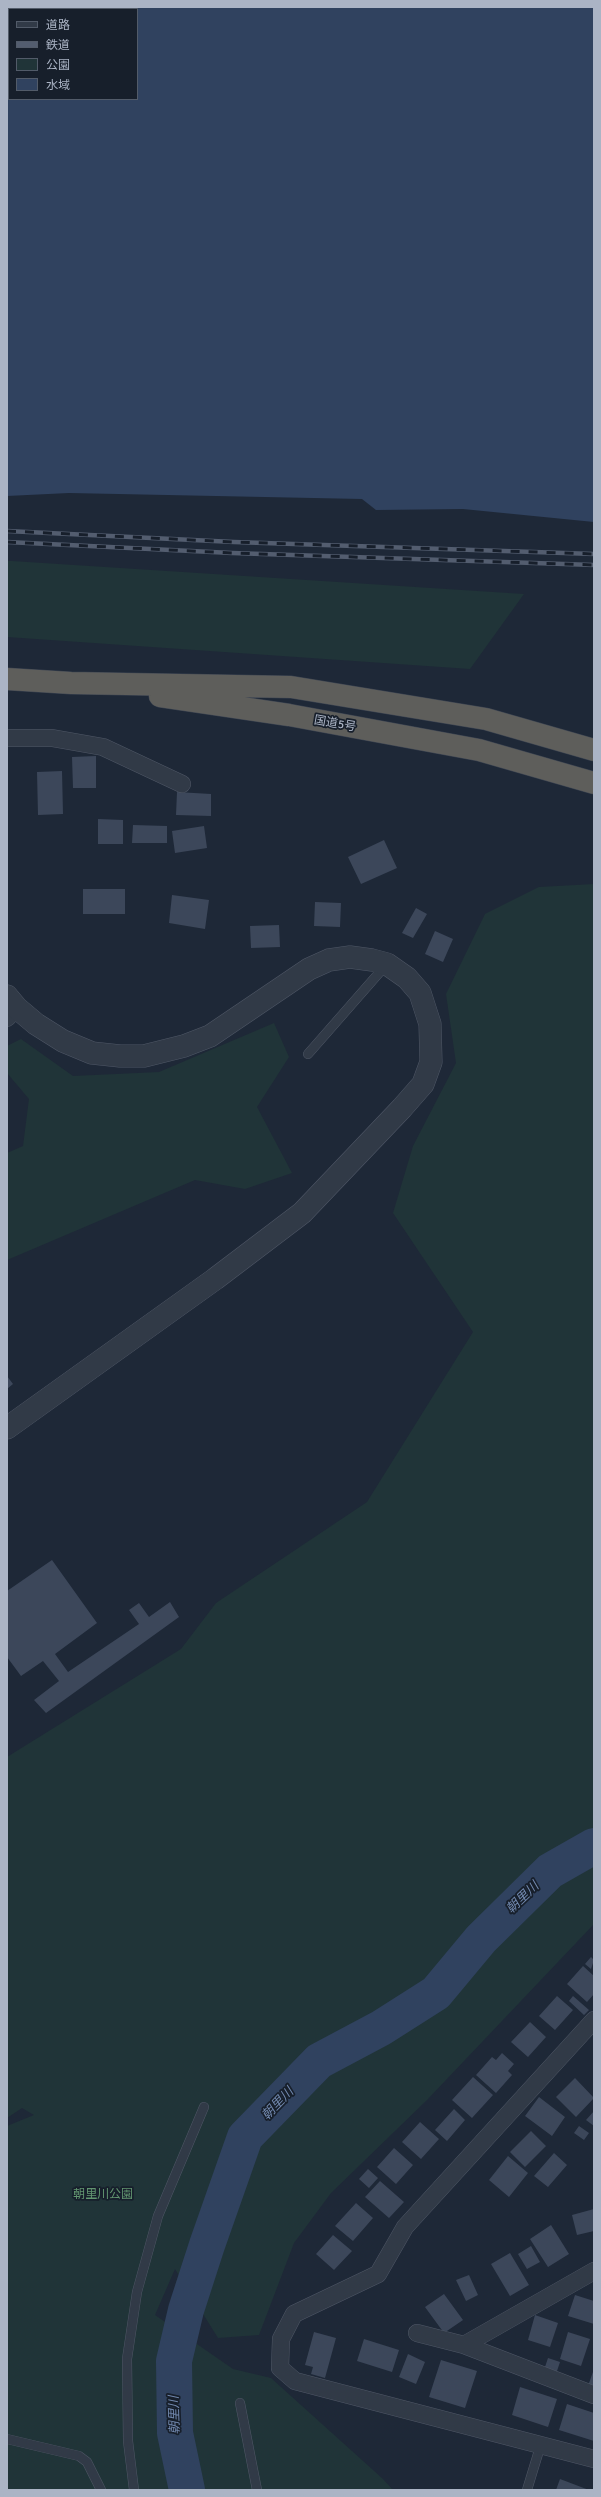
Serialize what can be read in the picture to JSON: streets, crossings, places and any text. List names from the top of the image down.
{
  "streets": {
    "highway": ["国道5号"]
  },
  "water": ["朝里川"],
  "parks": ["朝里川公園"],
  "legend": [
    "道路",
    "鉄道",
    "公園",
    "水域"
  ]
}
